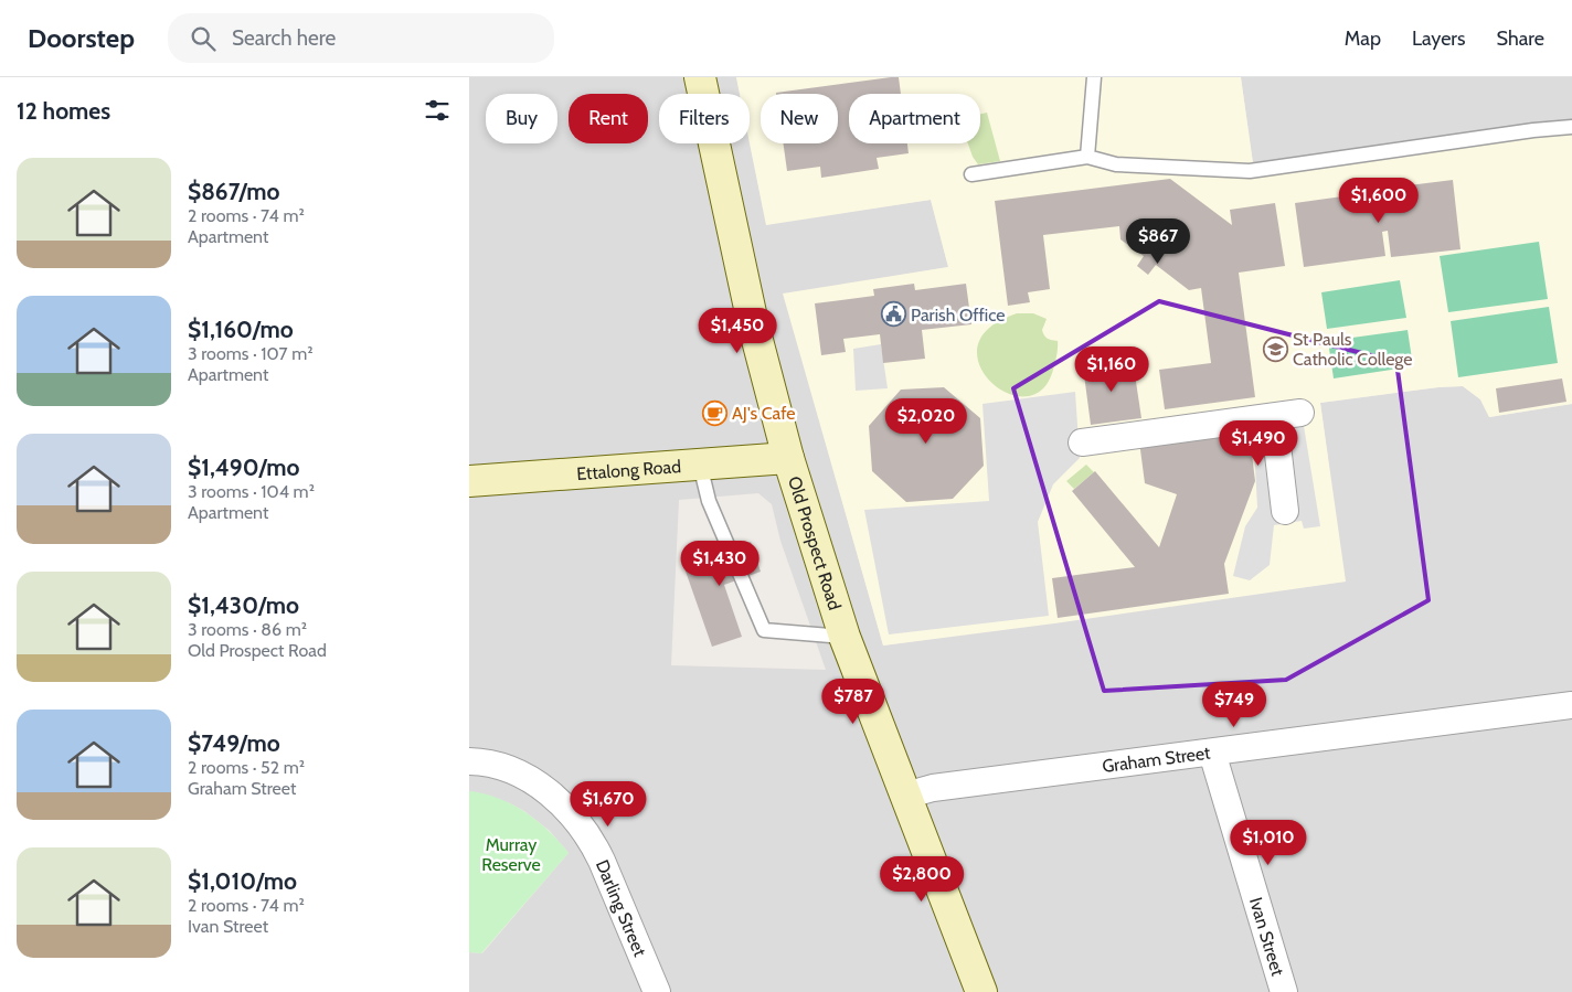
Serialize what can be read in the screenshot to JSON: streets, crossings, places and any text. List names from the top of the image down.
{
  "streets": {
    "main road": ["Ettalong Road", "Old Prospect Road"],
    "street": ["Graham Street", "Darling Street", "Ivan Street"]
  },
  "crossings": [
    ["Ettalong Road", "Old Prospect Road"],
    ["Old Prospect Road", "Graham Street"],
    ["Graham Street", "Ivan Street"]
  ],
  "parks": ["Murray Reserve"],
  "places": {
    "public building": ["Parish Office"],
    "school or university": ["St Pauls Catholic College"],
    "cafe": ["AJ's Cafe"]
  },
  "page": {
    "header": "Doorstep",
    "search": "Search here",
    "nav": ["Map", "Layers", "Share"],
    "heading": "12 homes",
    "chip": [
      "Buy",
      "Rent",
      "Filters",
      "New",
      "Apartment"
    ],
    "list": [
      {
        "name": "$867/mo",
        "note": "2 rooms · 74 m² · Apartment"
      },
      {
        "name": "$1,160/mo",
        "note": "3 rooms · 107 m² · Apartment"
      },
      {
        "name": "$1,490/mo",
        "note": "3 rooms · 104 m² · Apartment"
      },
      {
        "name": "$1,430/mo",
        "note": "3 rooms · 86 m² · Old Prospect Road"
      },
      {
        "name": "$749/mo",
        "note": "2 rooms · 52 m² · Graham Street"
      },
      {
        "name": "$1,010/mo",
        "note": "2 rooms · 74 m² · Ivan Street"
      }
    ],
    "price": [
      "$1,600",
      "$867",
      "$1,450",
      "$1,160",
      "$2,020",
      "$1,490",
      "$1,430",
      "$787",
      "$749",
      "$1,670",
      "$1,010",
      "$2,800"
    ]
  }
}
